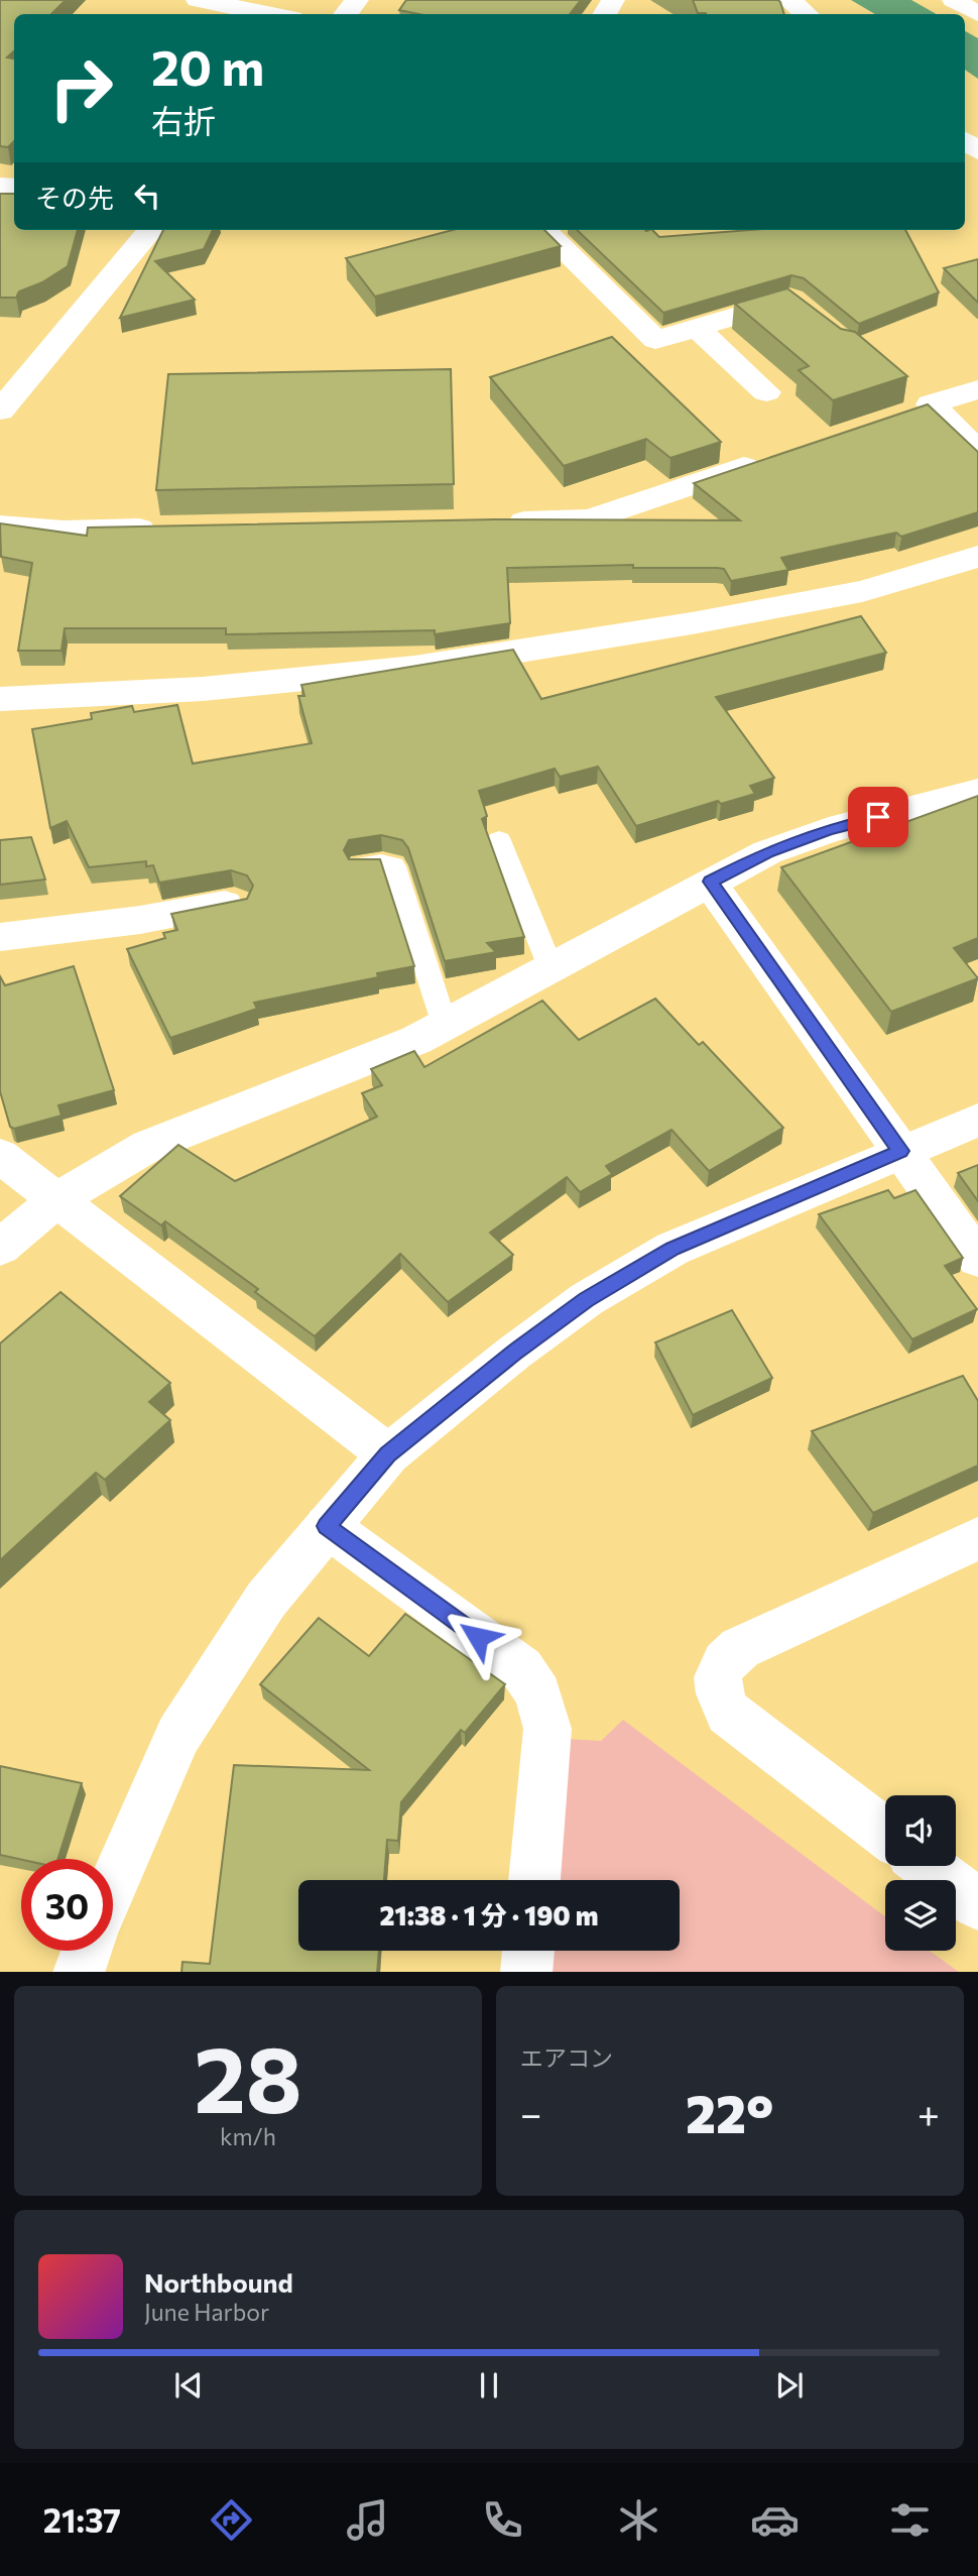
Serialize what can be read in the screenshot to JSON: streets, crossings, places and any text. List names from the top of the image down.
{
  "page": {
    "turn": ["20 m", "右折"],
    "then": "その先",
    "limit": "30",
    "trip": "21:38 · 1 分 · 190 m",
    "tile": [
      ["28", "km/h"],
      "エアコン"
    ],
    "heat": ["−", "22°", "+"],
    "song": ["Northbound", "June Harbor"],
    "tabs": "21:37"
  }
}
